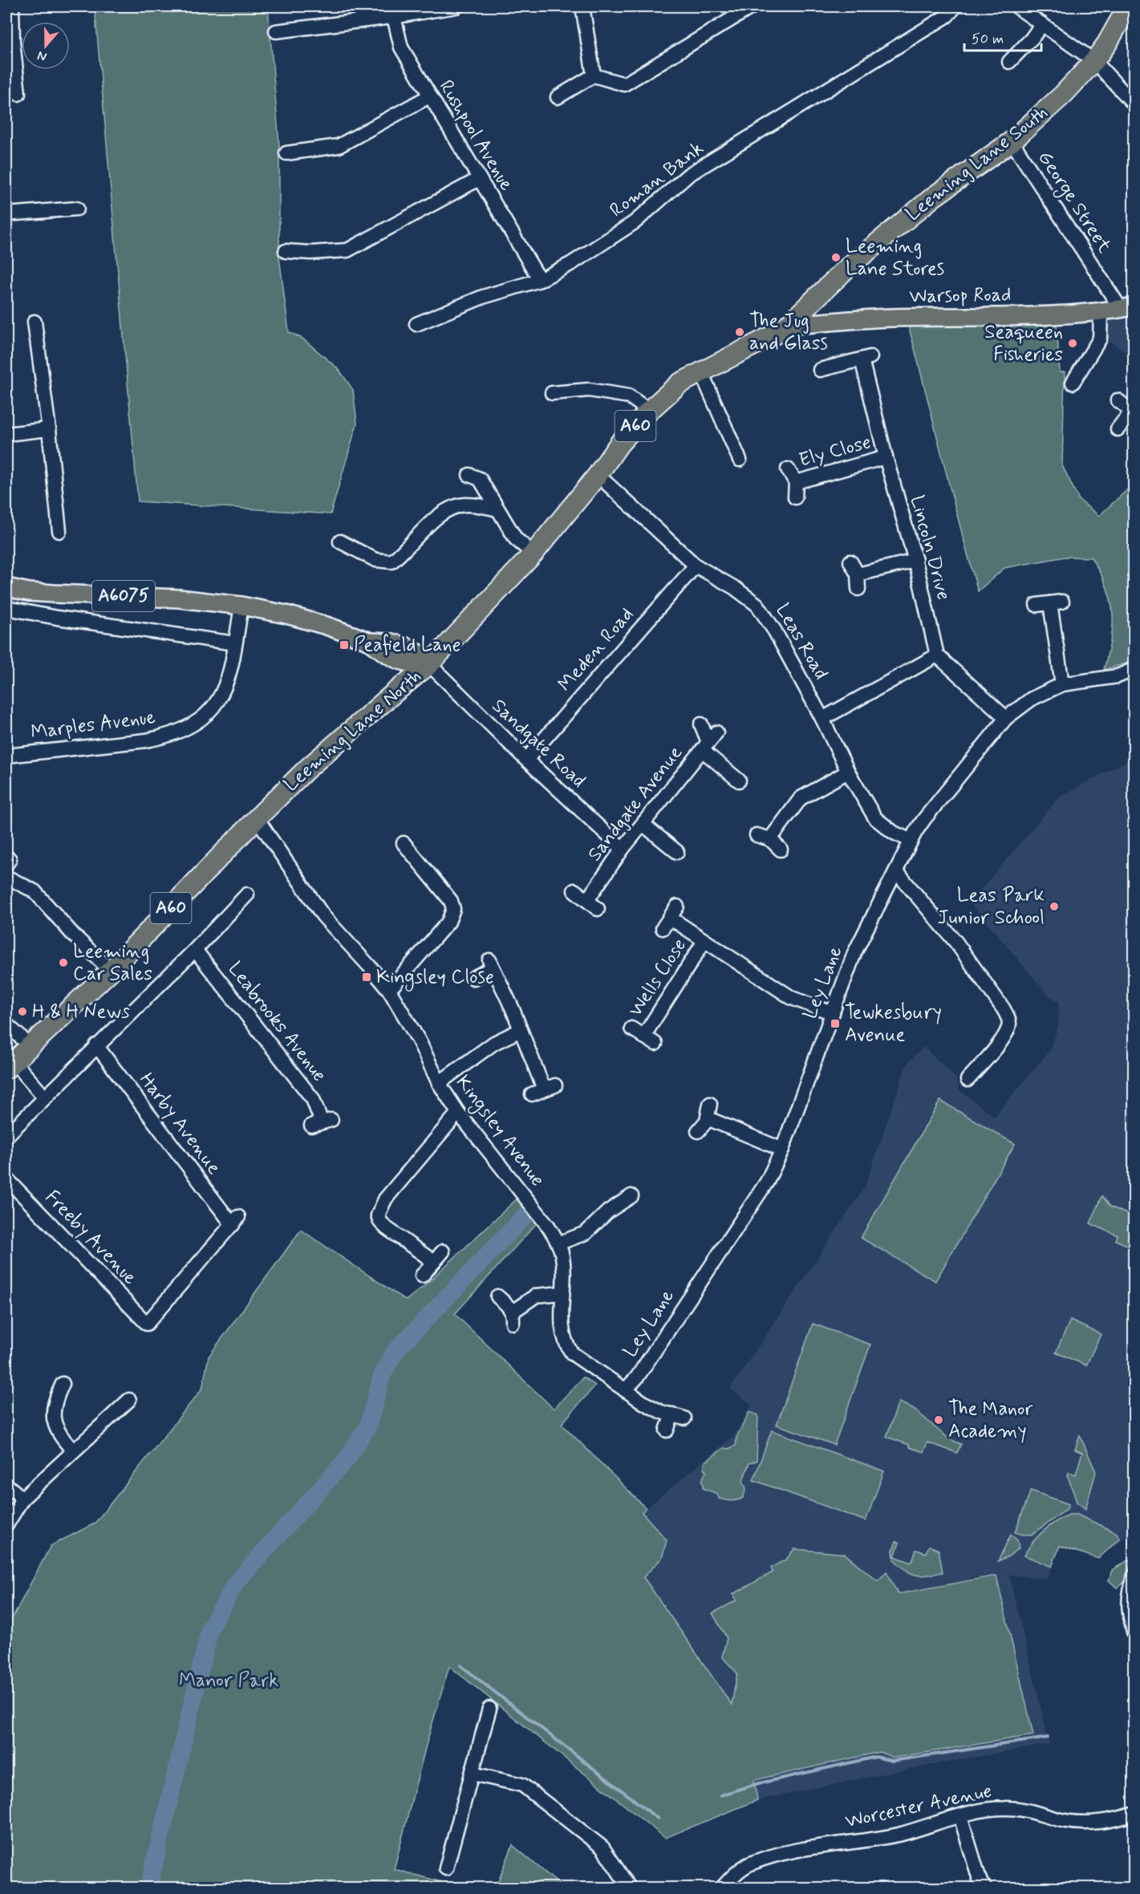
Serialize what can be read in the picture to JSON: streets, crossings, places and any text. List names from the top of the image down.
{
  "streets": {
    "highway": ["Leeming Lane South", "A60", "Leeming Lane North"],
    "main road": ["Warsop Road", "A6075"],
    "street": [
      "Rushpool Avenue",
      "Roman Bank",
      "George Street",
      "Ely Close",
      "Lincoln Drive",
      "Leas Road",
      "Meden Road",
      "Marples Avenue",
      "Sandgate Road",
      "Sandgate Avenue",
      "Wells Close",
      "Ley Lane",
      "Leabrooks Avenue",
      "Harby Avenue",
      "Kingsley Avenue",
      "Freeby Avenue",
      "Worcester Avenue"
    ]
  },
  "crossings": [
    ["Rushpool Avenue", "Roman Bank"],
    ["Leeming Lane South", "George Street"],
    ["Leeming Lane South", "Warsop Road"],
    ["Leeming Lane South", "Leeming Lane North"],
    ["George Street", "Warsop Road"],
    ["Warsop Road", "Leeming Lane North"],
    ["Ely Close", "Lincoln Drive"],
    ["A6075", "Marples Avenue"],
    ["A6075", "Leeming Lane North"],
    ["A6075", "Sandgate Road"],
    ["Leas Road", "Meden Road"],
    ["Leas Road", "Leeming Lane North"],
    ["Leas Road", "Ley Lane"],
    ["Meden Road", "Sandgate Road"],
    ["Leeming Lane North", "Sandgate Road"],
    ["Leeming Lane North", "Kingsley Avenue"],
    ["Sandgate Road", "Sandgate Avenue"],
    ["Ley Lane", "Kingsley Avenue"],
    ["Harby Avenue", "Freeby Avenue"]
  ],
  "parks": ["Manor Park"],
  "places": {
    "other": [
      "Leeming Lane Stores",
      "The Jug and Glass",
      "Seaqueen Fisheries",
      "Leas Park Junior School",
      "Leeming Car Sales",
      "H & H News",
      "The Manor Academy"
    ],
    "transit": ["Peafield Lane", "Kingsley Close", "Tewkesbury Avenue"]
  },
  "scale_bar": "50 m",
  "north": "bottom"
}
